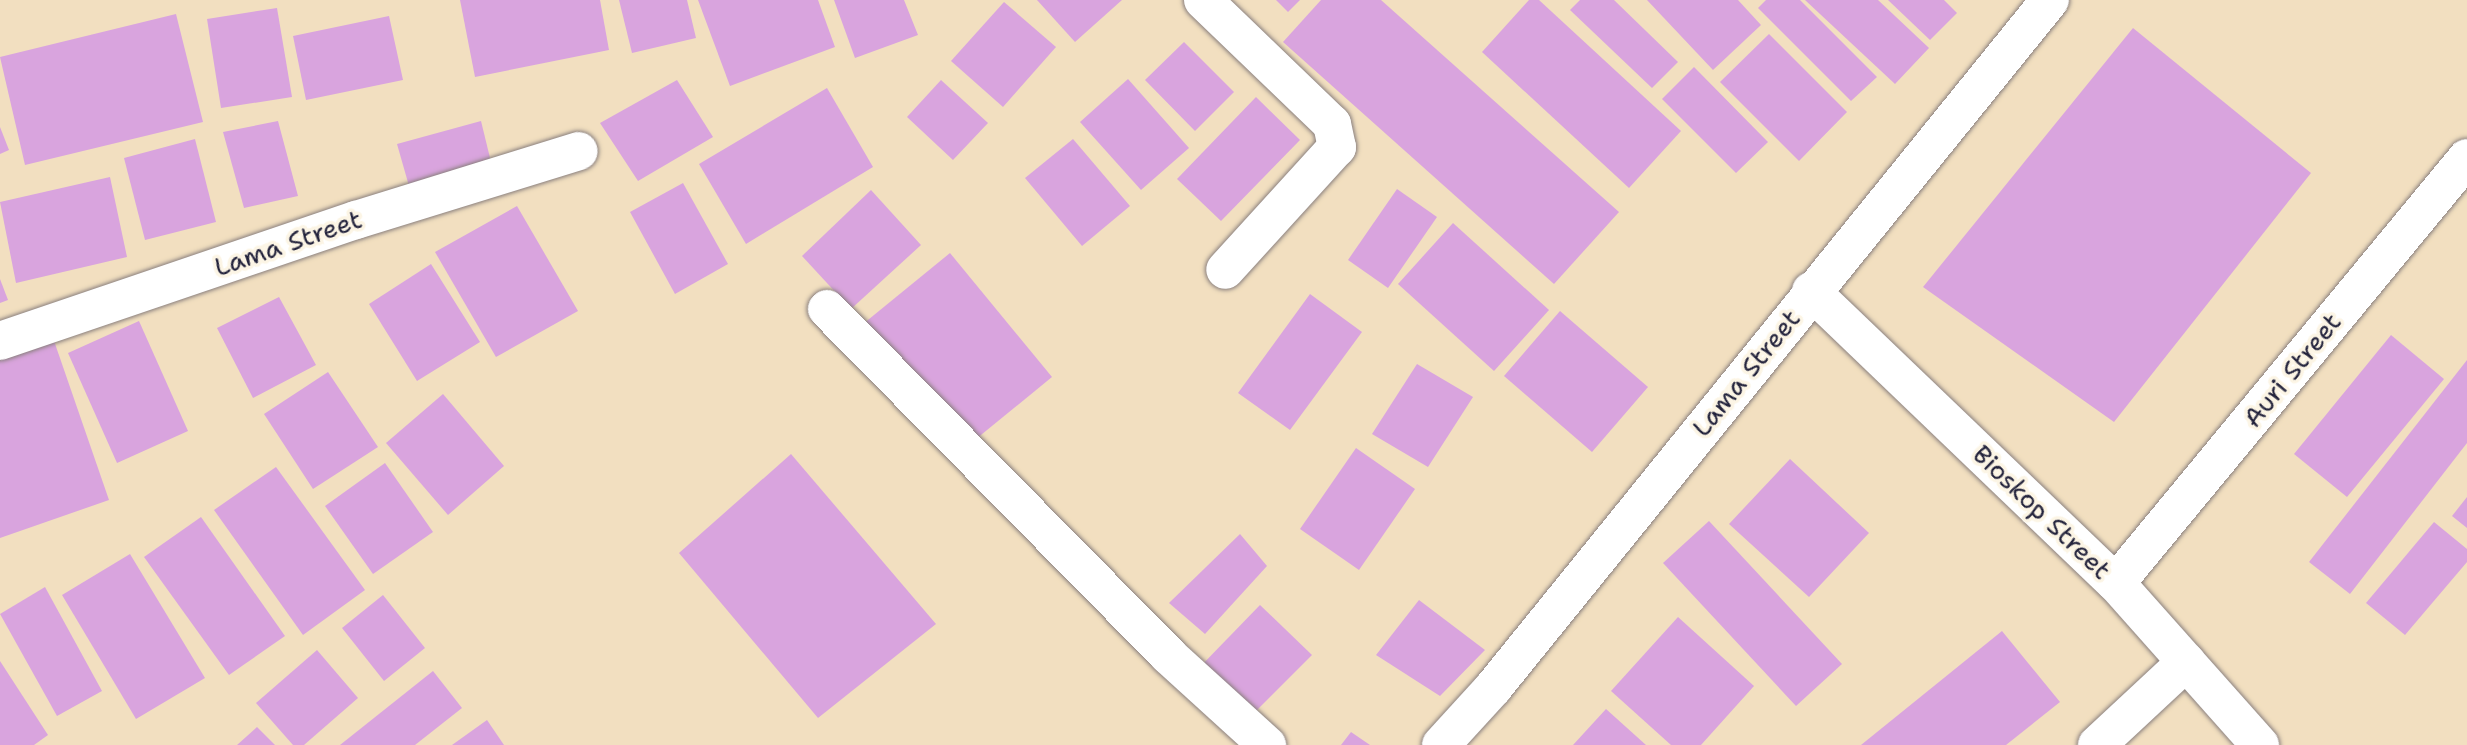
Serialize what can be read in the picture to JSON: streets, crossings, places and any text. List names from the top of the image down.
{
  "streets": {
    "street": ["Lama Street", "Auri Street", "Bioskop Street"]
  },
  "crossings": [
    ["Lama Street", "Bioskop Street"],
    ["Auri Street", "Bioskop Street"]
  ]
}
